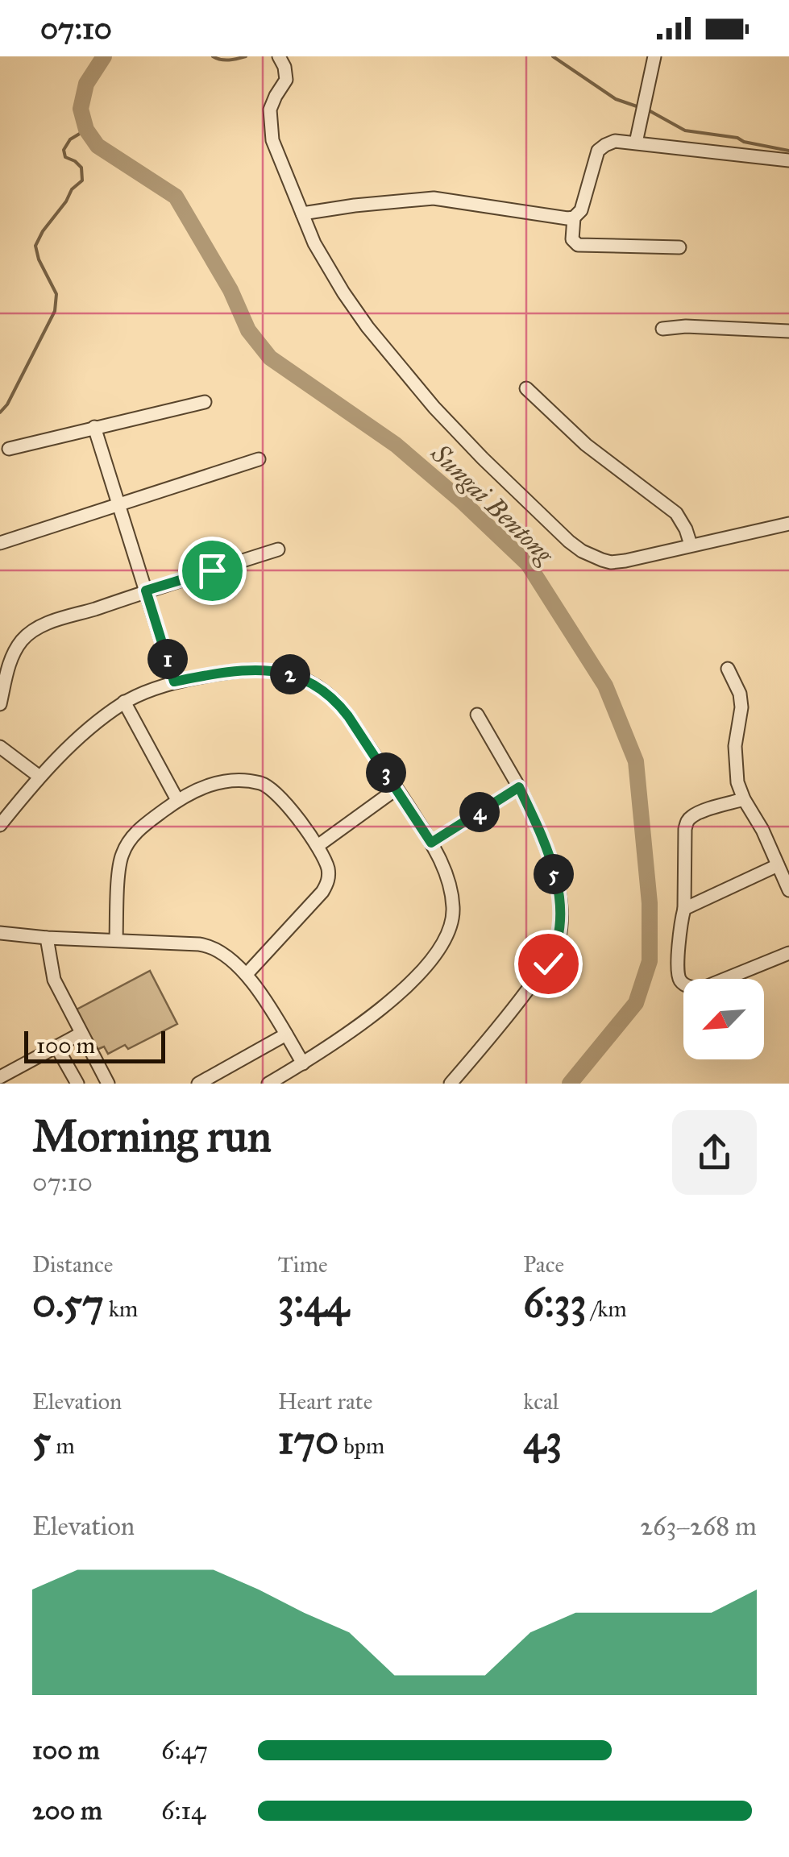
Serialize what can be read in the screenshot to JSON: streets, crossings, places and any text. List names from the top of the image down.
{
  "water": ["Sungai Bentong"],
  "scale_bar": "100 m",
  "north": "bottom left",
  "page": {
    "status": "07:10",
    "pins": [
      "1",
      "2",
      "3",
      "4",
      "5"
    ],
    "scale": "100 m",
    "heading": ["Morning run", "07:10"],
    "stats": [
      ["Distance", "0.57 km"],
      ["Time", "3:44"],
      ["Pace", "6:33 /km"],
      ["Elevation", "5 m"],
      ["Heart rate", "170 bpm"],
      ["kcal", "43"]
    ],
    "chart": ["Elevation", "263–268 m"],
    "list": [
      {
        "name": "100 m",
        "note": "6:47"
      },
      {
        "name": "200 m",
        "note": "6:14"
      }
    ]
  }
}
